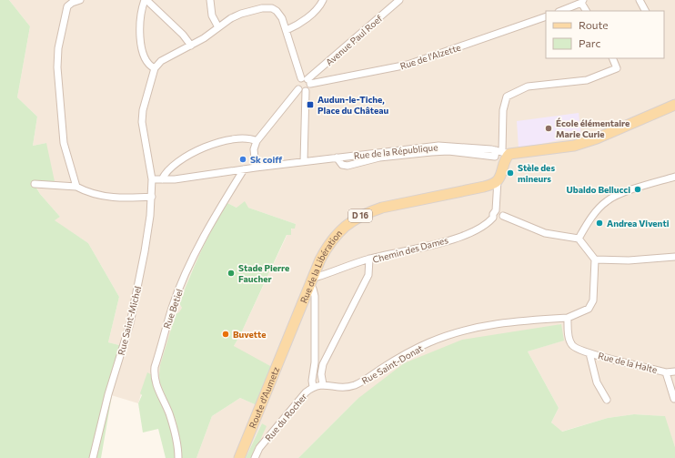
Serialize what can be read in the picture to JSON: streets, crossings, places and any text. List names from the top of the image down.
{
  "streets": {
    "main road": ["D 16", "Rue de la Libération", "Route d'Aumetz"],
    "street": [
      "Avenue Paul Roef",
      "Rue de l'Alzette",
      "Rue de la République",
      "Chemin des Dames",
      "Rue Betiel",
      "Rue Saint-Michel",
      "Rue de la Halte",
      "Rue Saint-Donat",
      "Rue du Rocher"
    ]
  },
  "crossings": [
    ["Avenue Paul Roef", "Rue de l'Alzette"],
    ["Chemin des Dames", "Rue de la Libération"],
    ["Chemin des Dames", "Rue Saint-Donat"],
    ["Chemin des Dames", "Rue du Rocher"],
    ["Rue de la Libération", "Route d'Aumetz"],
    ["Rue de la Halte", "Rue Saint-Donat"],
    ["Rue Saint-Donat", "Rue du Rocher"]
  ],
  "places": {
    "transit": ["Audun-le-Tiche, Place du Château"],
    "other": [
      "École élémentaire Marie Curie",
      "Sk coiff",
      "Stèle des mineurs",
      "Ubaldo Bellucci",
      "Andrea Viventi",
      "Stade Pierre Faucher",
      "Buvette"
    ]
  },
  "legend": ["Route", "Parc"]
}
